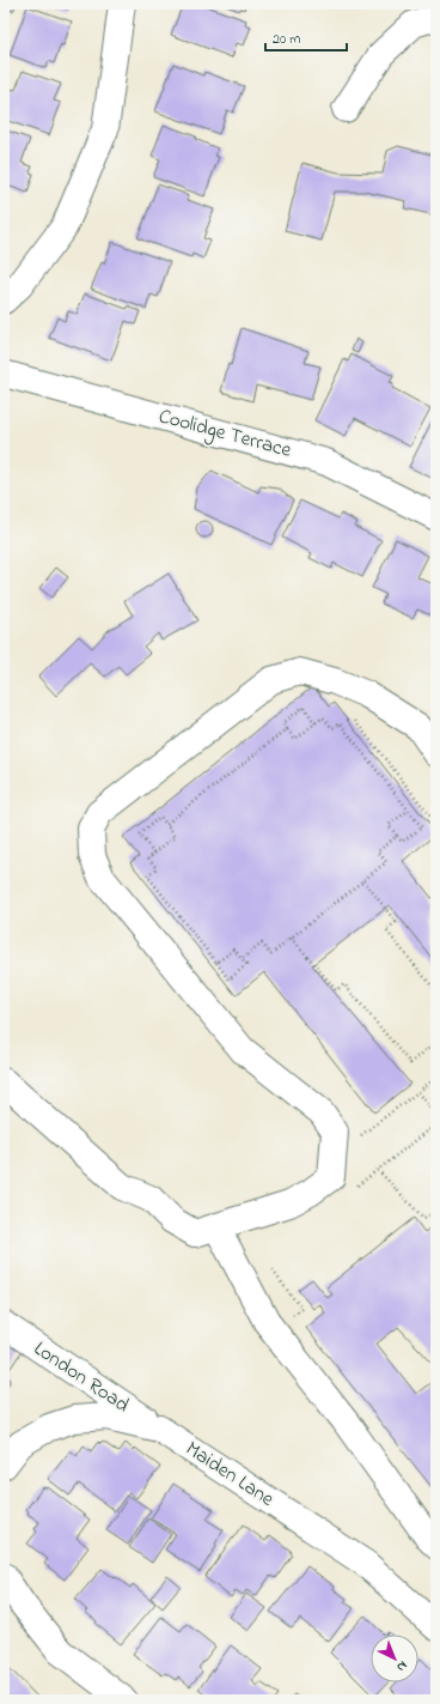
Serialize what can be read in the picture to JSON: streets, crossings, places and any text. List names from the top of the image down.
{
  "streets": {
    "street": ["Coolidge Terrace", "London Road", "Maiden Lane"]
  },
  "crossings": [
    ["London Road", "Maiden Lane"]
  ],
  "scale_bar": "20 m",
  "north": "bottom right"
}
